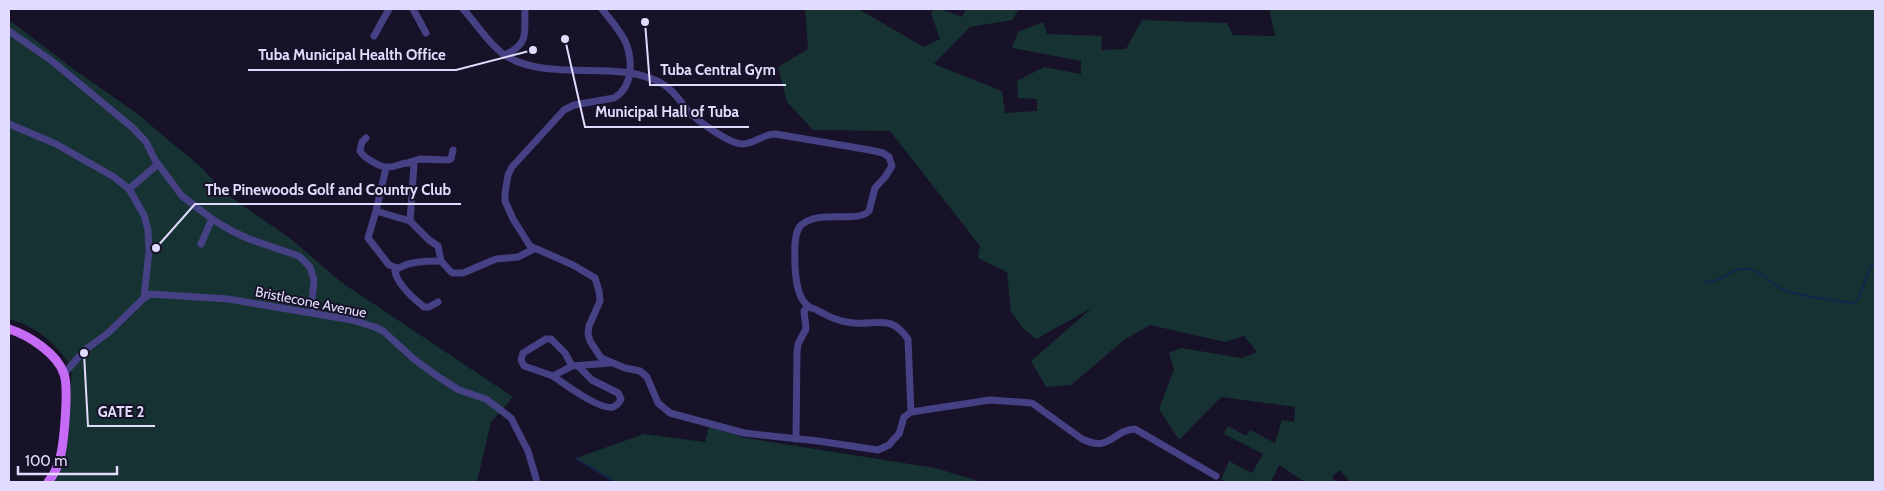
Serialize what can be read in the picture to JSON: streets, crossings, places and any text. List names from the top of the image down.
{
  "streets": {
    "street": ["Bristlecone Avenue"]
  },
  "places": [
    "Tuba Central Gym",
    "Municipal Hall of Tuba",
    "Tuba Municipal Health Office",
    "The Pinewoods Golf and Country Club",
    "GATE 2"
  ],
  "scale_bar": "100 m"
}
